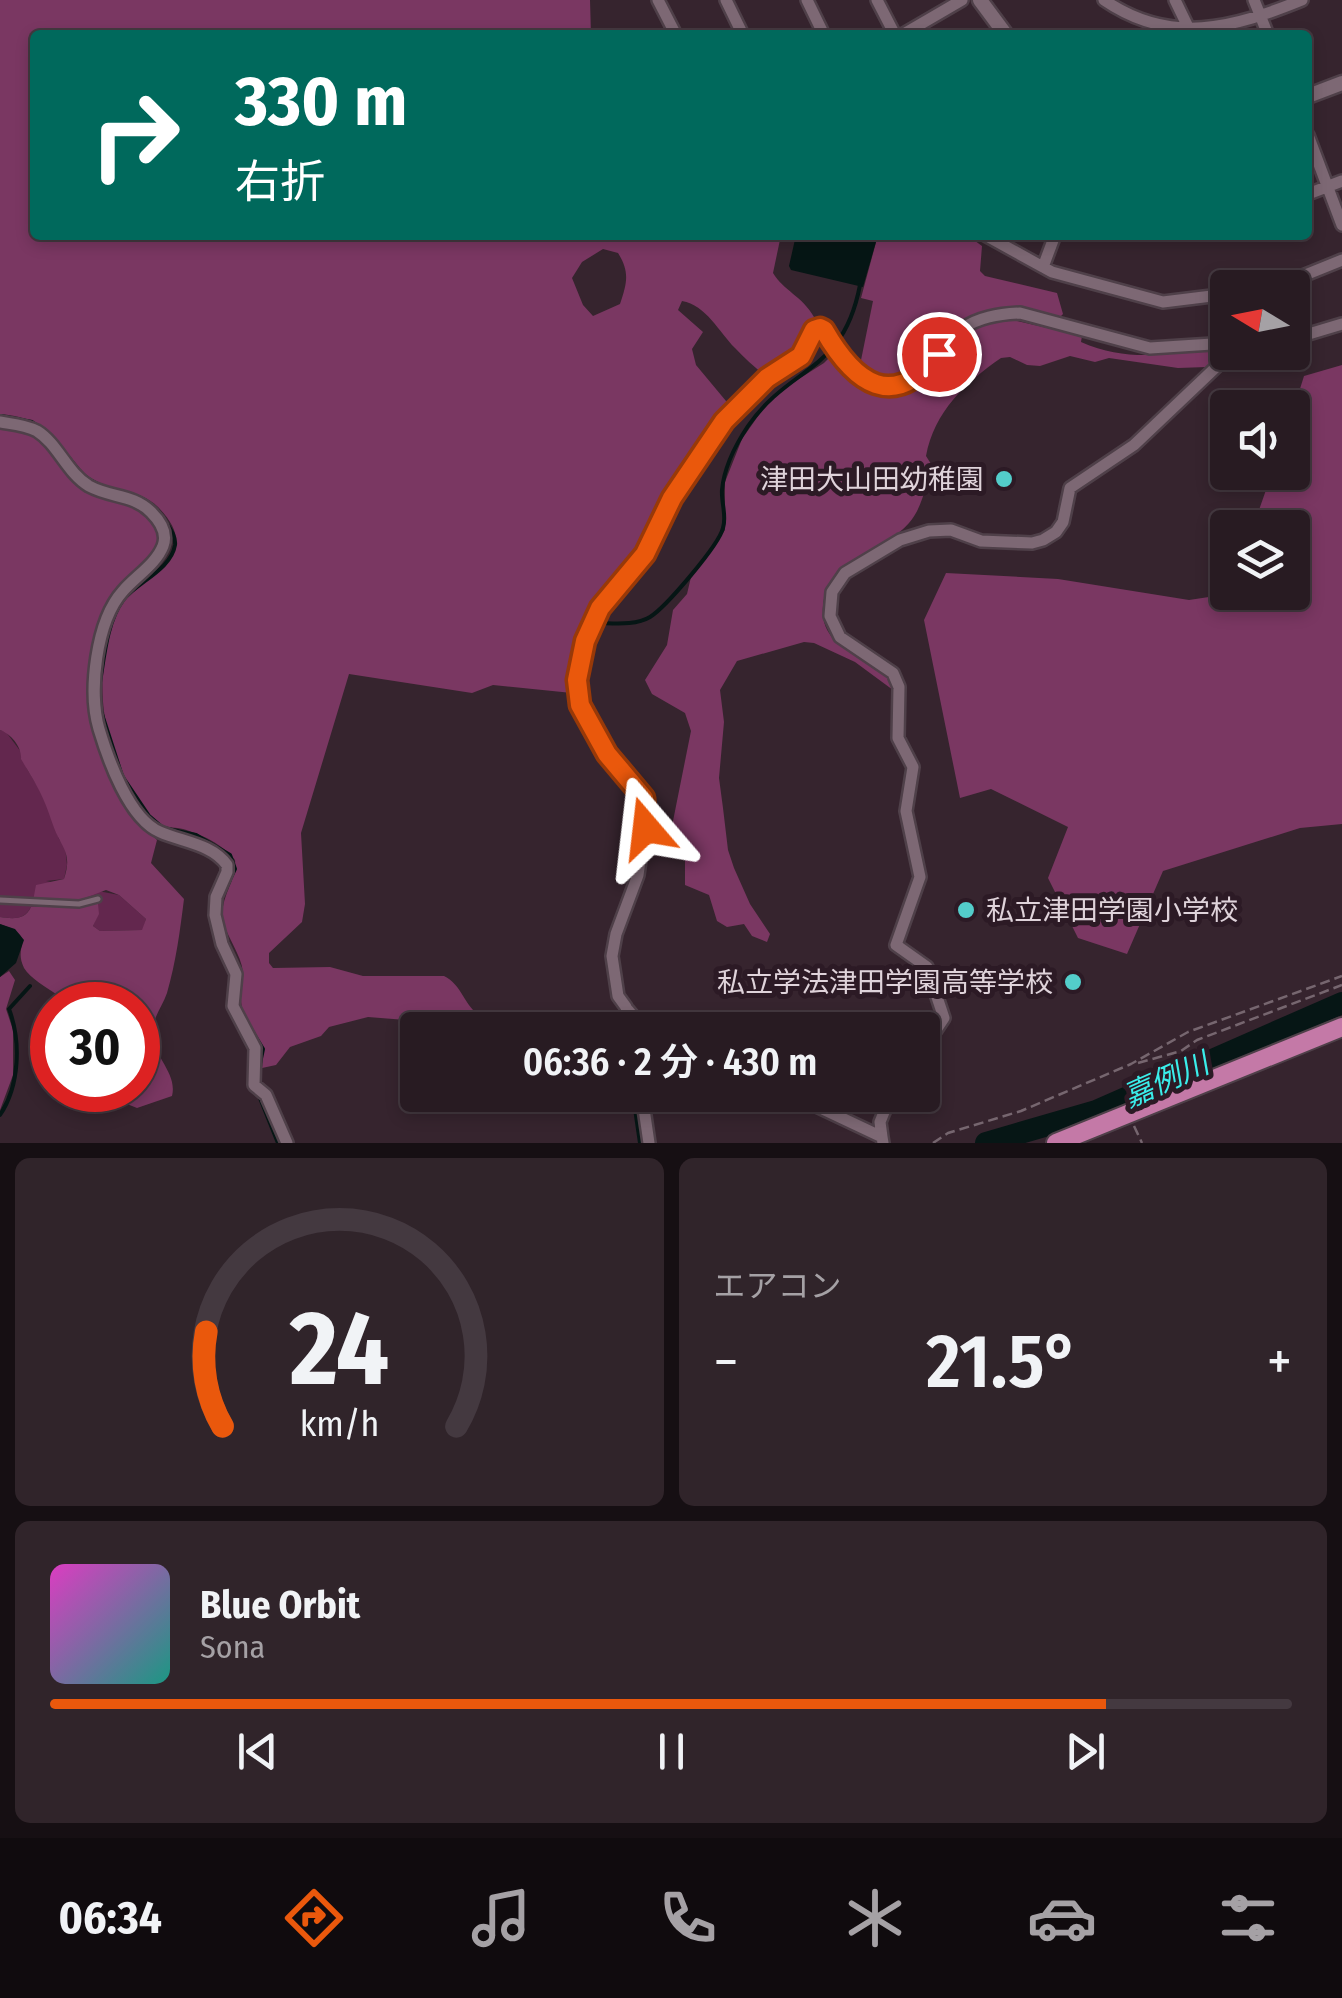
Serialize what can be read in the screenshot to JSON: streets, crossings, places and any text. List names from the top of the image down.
{
  "water": ["嘉例川"],
  "places": ["津田大山田幼稚園", "私立津田学園小学校", "私立学法津田学園高等学校"],
  "north": "left",
  "page": {
    "turn": ["330 m", "右折"],
    "limit": "30",
    "trip": "06:36 · 2 分 · 430 m",
    "tile": "エアコン",
    "heat": ["−", "21.5°", "+"],
    "song": ["Blue Orbit", "Sona"],
    "tabs": "06:34",
    "gauge": ["24", "km/h"]
  }
}
